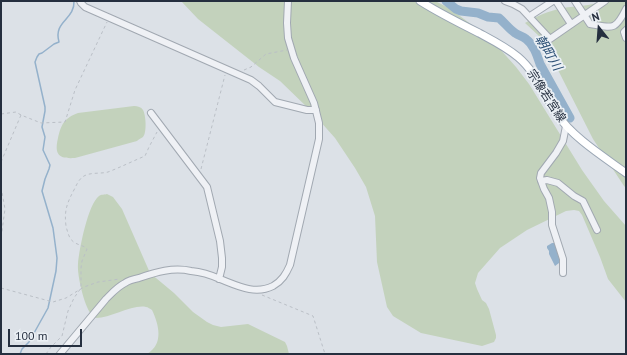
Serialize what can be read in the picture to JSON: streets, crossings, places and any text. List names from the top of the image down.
{
  "streets": {
    "main road": ["宗像若宮線"]
  },
  "water": ["朝町川"],
  "scale_bar": "100 m",
  "north": "top"
}
